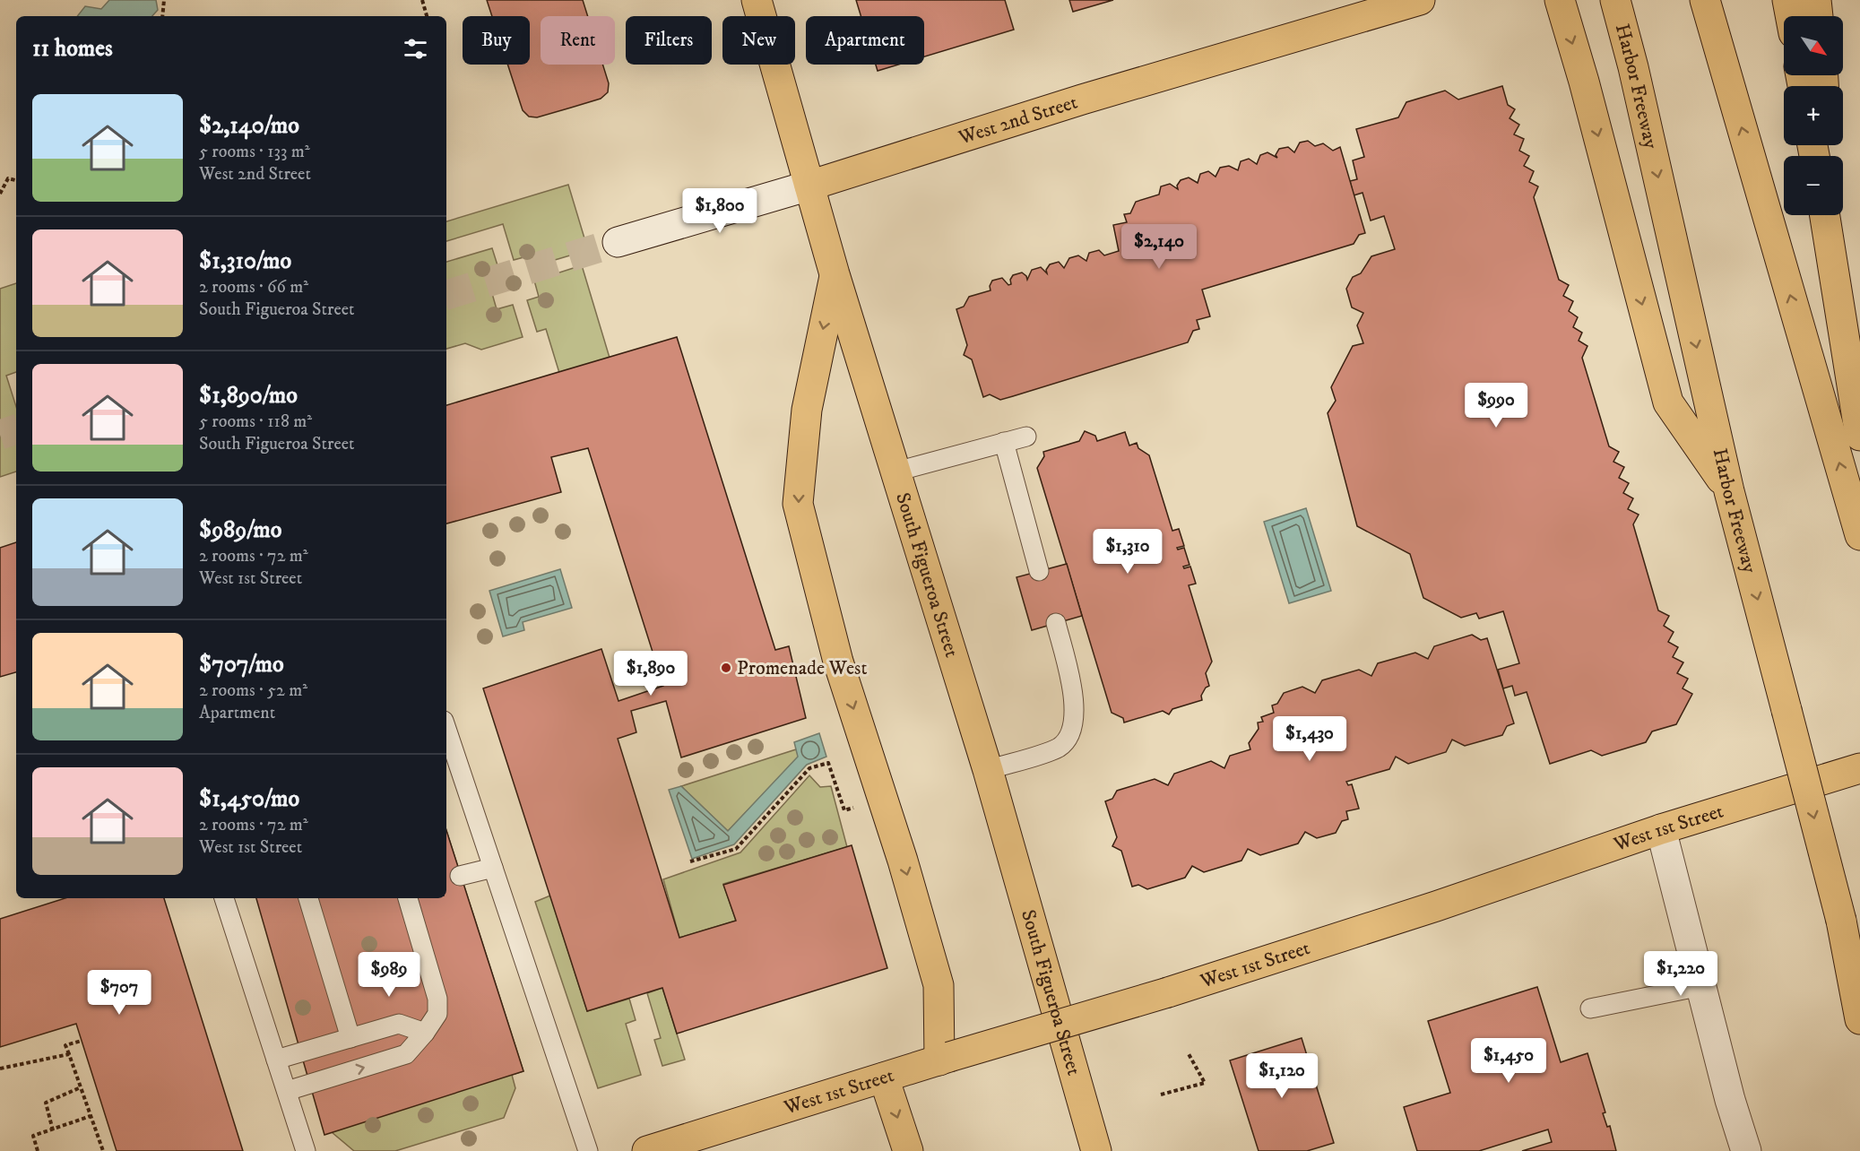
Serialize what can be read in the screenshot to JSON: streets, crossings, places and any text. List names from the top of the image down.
{
  "streets": {
    "main road": [
      "Harbor Freeway",
      "West 2nd Street",
      "South Figueroa Street",
      "West 1st Street"
    ]
  },
  "crossings": [
    ["West 2nd Street", "South Figueroa Street"]
  ],
  "places": ["Promenade West"],
  "north": "bottom right",
  "page": {
    "map_buttons": ["+", "−"],
    "chip": [
      "Buy",
      "Rent",
      "Filters",
      "New",
      "Apartment"
    ],
    "heading": "11 homes",
    "list": [
      {
        "name": "$2,140/mo",
        "note": "5 rooms · 133 m² · West 2nd Street"
      },
      {
        "name": "$1,310/mo",
        "note": "2 rooms · 66 m² · South Figueroa Street"
      },
      {
        "name": "$1,890/mo",
        "note": "5 rooms · 118 m² · South Figueroa Street"
      },
      {
        "name": "$989/mo",
        "note": "2 rooms · 72 m² · West 1st Street"
      },
      {
        "name": "$707/mo",
        "note": "2 rooms · 52 m² · Apartment"
      },
      {
        "name": "$1,450/mo",
        "note": "2 rooms · 72 m² · West 1st Street"
      }
    ],
    "price": [
      "$1,800",
      "$2,140",
      "$990",
      "$1,310",
      "$1,890",
      "$1,430",
      "$1,220",
      "$989",
      "$707",
      "$1,450",
      "$1,120"
    ]
  }
}
